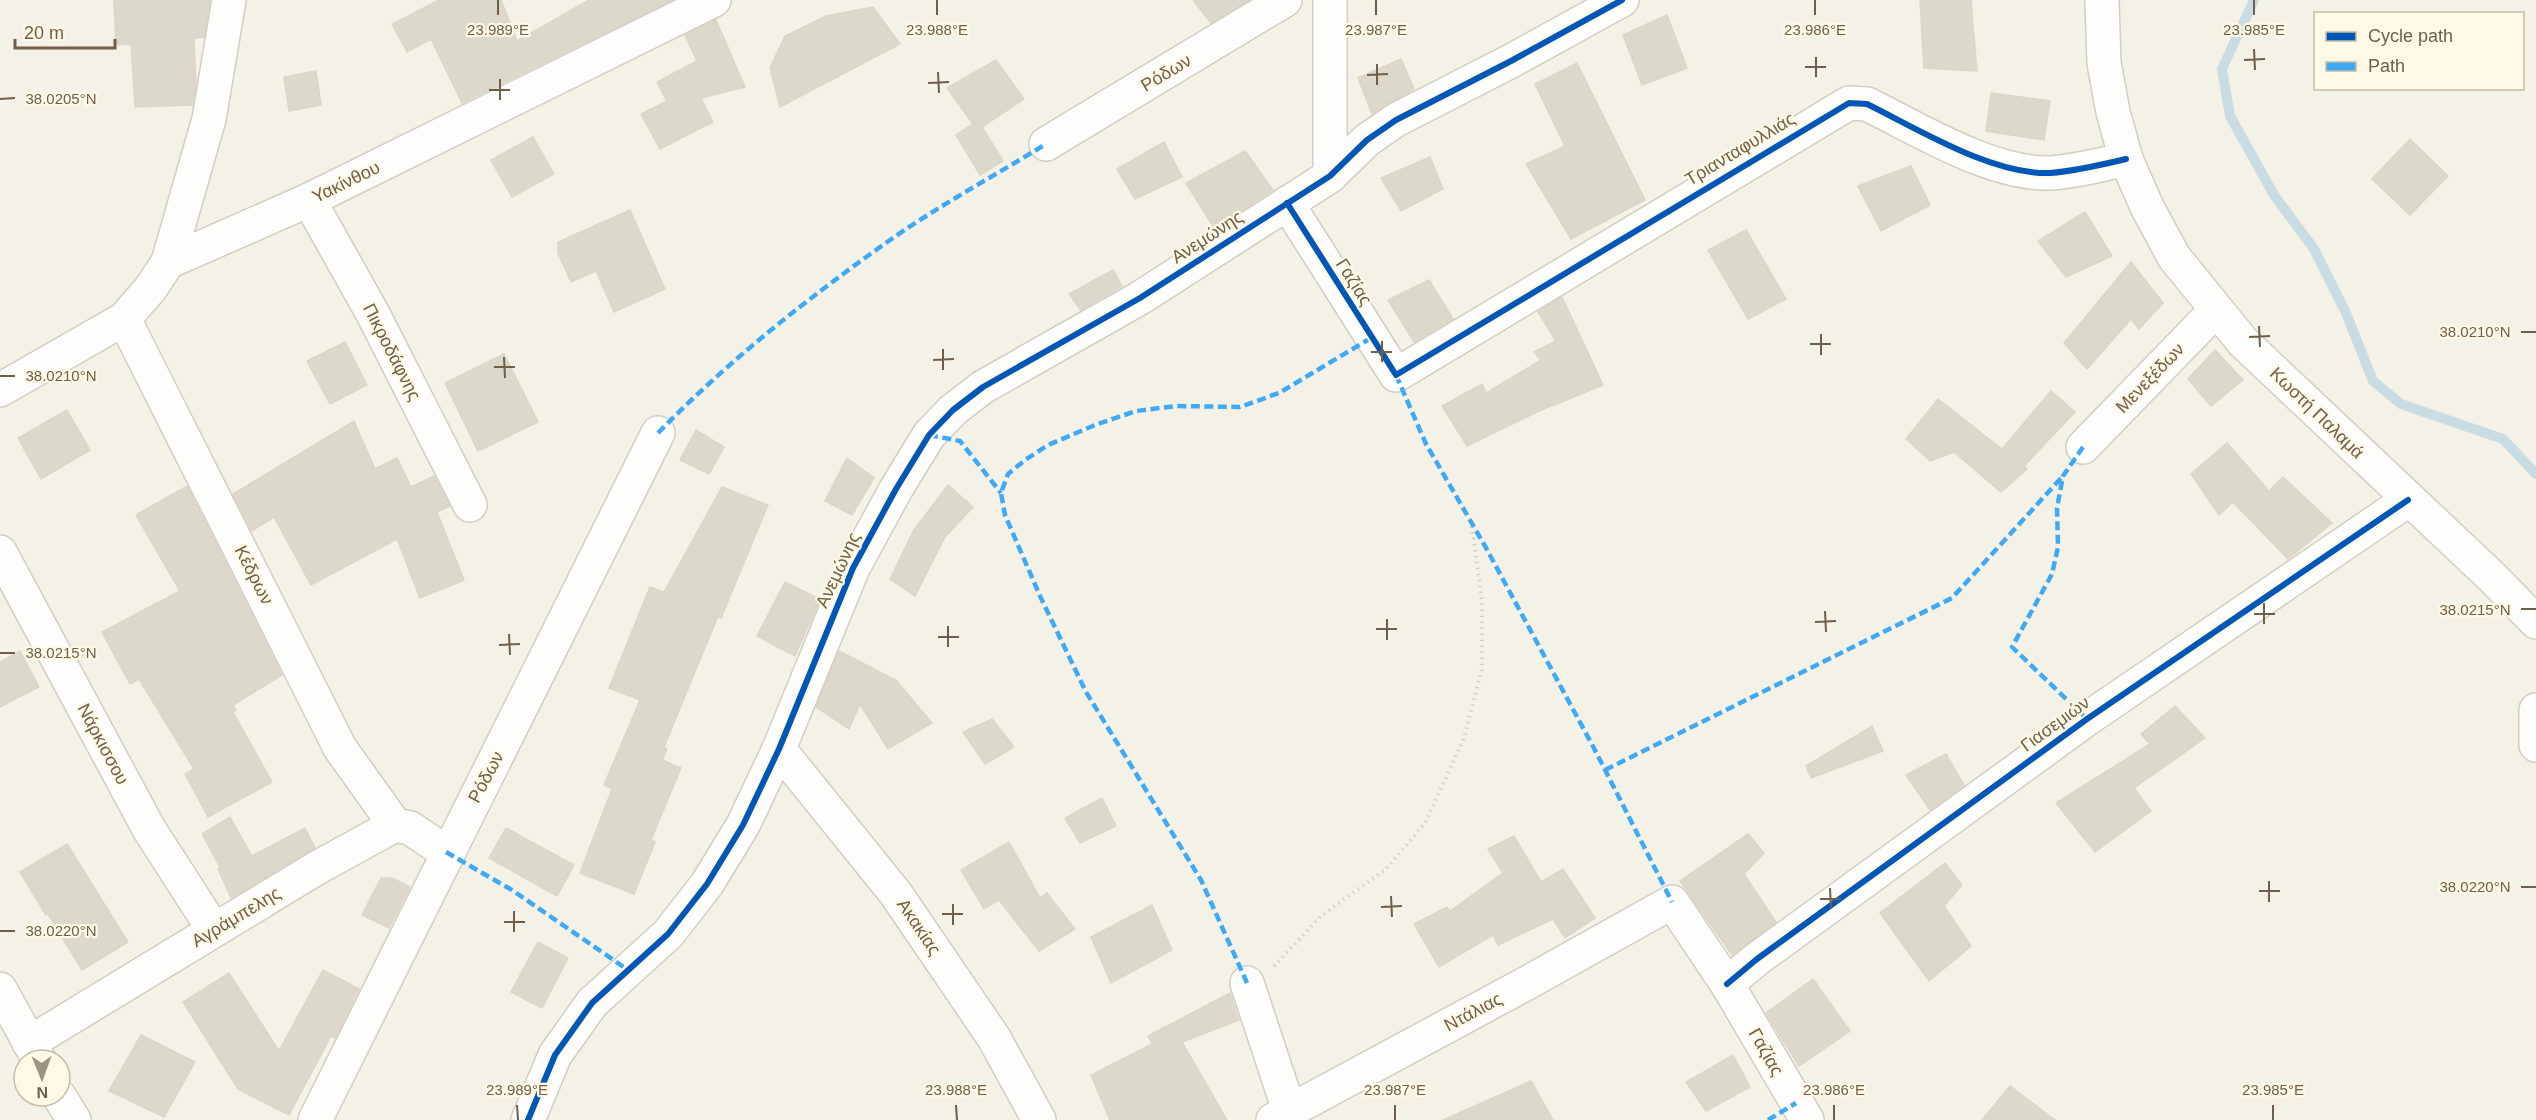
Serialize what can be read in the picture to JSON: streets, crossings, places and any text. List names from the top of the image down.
{
  "streets": {
    "street": [
      "Ρόδων",
      "Τριανταφυλλιάς",
      "Υακίνθου",
      "Ανεμώνης",
      "Γαζίας",
      "Πικροδάφνης",
      "Μενεξέδων",
      "Κωστή Παλαμά",
      "Κέδρων",
      "Γιασεμιών",
      "Νάρκισσου",
      "Αγράμπελης",
      "Ακακίας",
      "Ντάλιας"
    ]
  },
  "crossings": [
    ["Τριανταφυλλιάς", "Γαζίας"],
    ["Τριανταφυλλιάς", "Κωστή Παλαμά"],
    ["Υακίνθου", "Πικροδάφνης"],
    ["Ανεμώνης", "Γαζίας"],
    ["Ανεμώνης", "Ακακίας"],
    ["Γαζίας", "Γιασεμιών"],
    ["Γαζίας", "Ντάλιας"],
    ["Μενεξέδων", "Κωστή Παλαμά"],
    ["Κωστή Παλαμά", "Γιασεμιών"],
    ["Κέδρων", "Αγράμπελης"],
    ["Νάρκισσου", "Αγράμπελης"]
  ],
  "legend": ["Cycle path", "Path"],
  "scale_bar": "20 m",
  "north": "bottom",
  "coordinates": [
    "23.989°E",
    "23.988°E",
    "23.987°E",
    "23.986°E",
    "23.985°E",
    "38.0205°N",
    "38.0210°N",
    "38.0215°N",
    "38.0220°N"
  ]
}
